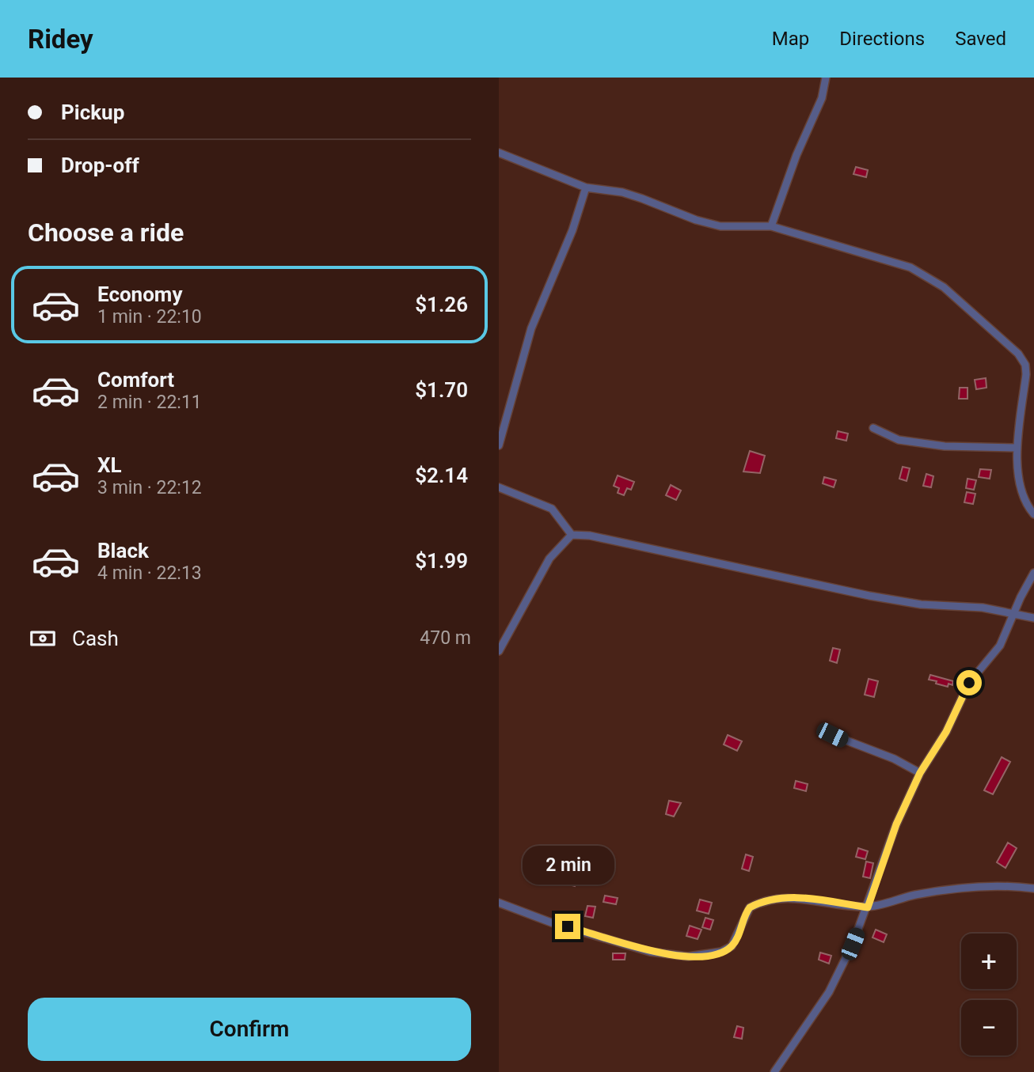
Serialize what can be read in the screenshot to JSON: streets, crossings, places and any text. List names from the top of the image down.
{
  "page": {
    "header": "Ridey",
    "nav": ["Map", "Directions", "Saved"],
    "banner": ["Pickup", "Drop-off"],
    "heading": "Choose a ride",
    "list": [
      {
        "name": "Economy",
        "note": "1 min · 22:10",
        "value": "$1.26"
      },
      {
        "name": "Comfort",
        "note": "2 min · 22:11",
        "value": "$1.70"
      },
      {
        "name": "XL",
        "note": "3 min · 22:12",
        "value": "$2.14"
      },
      {
        "name": "Black",
        "note": "4 min · 22:13",
        "value": "$1.99"
      }
    ],
    "pay": ["Cash", "470 m"],
    "bubble": "2 min",
    "map_buttons": ["+", "−"],
    "buttons": "Confirm"
  }
}
